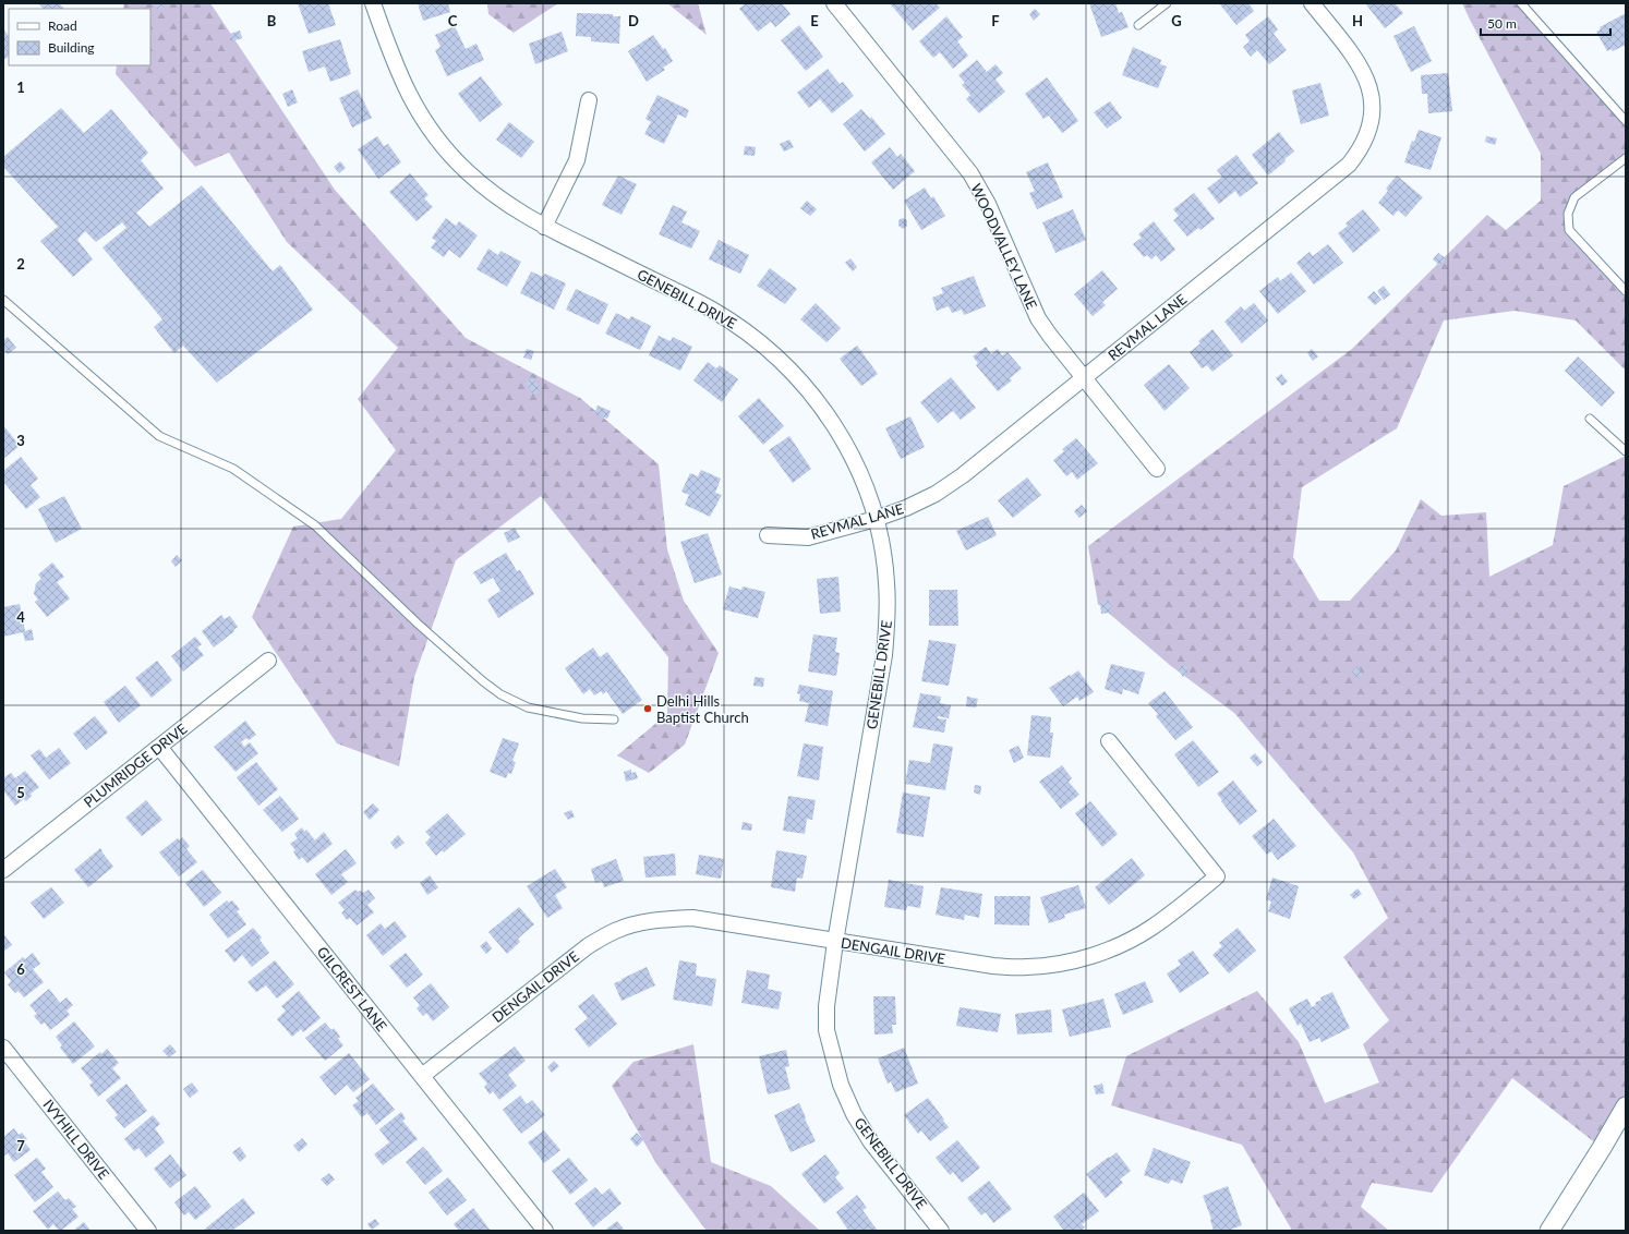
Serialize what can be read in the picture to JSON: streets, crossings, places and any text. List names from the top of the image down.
{
  "streets": {
    "street": [
      "WOODVALLEY LANE",
      "GENEBILL DRIVE",
      "REVMAL LANE",
      "PLUMRIDGE DRIVE",
      "DENGAIL DRIVE",
      "GILCREST LANE",
      "IVYHILL DRIVE"
    ]
  },
  "crossings": [
    ["WOODVALLEY LANE", "REVMAL LANE"],
    ["GENEBILL DRIVE", "REVMAL LANE"],
    ["GENEBILL DRIVE", "DENGAIL DRIVE"],
    ["PLUMRIDGE DRIVE", "GILCREST LANE"],
    ["DENGAIL DRIVE", "GILCREST LANE"]
  ],
  "places": ["Delhi Hills Baptist Church"],
  "legend": ["Road", "Building"],
  "scale_bar": "50 m",
  "grid": {
    "columns": [
      "B",
      "C",
      "D",
      "E",
      "F",
      "G",
      "H"
    ],
    "rows": [
      "1",
      "2",
      "3",
      "4",
      "5",
      "6",
      "7"
    ]
  }
}
